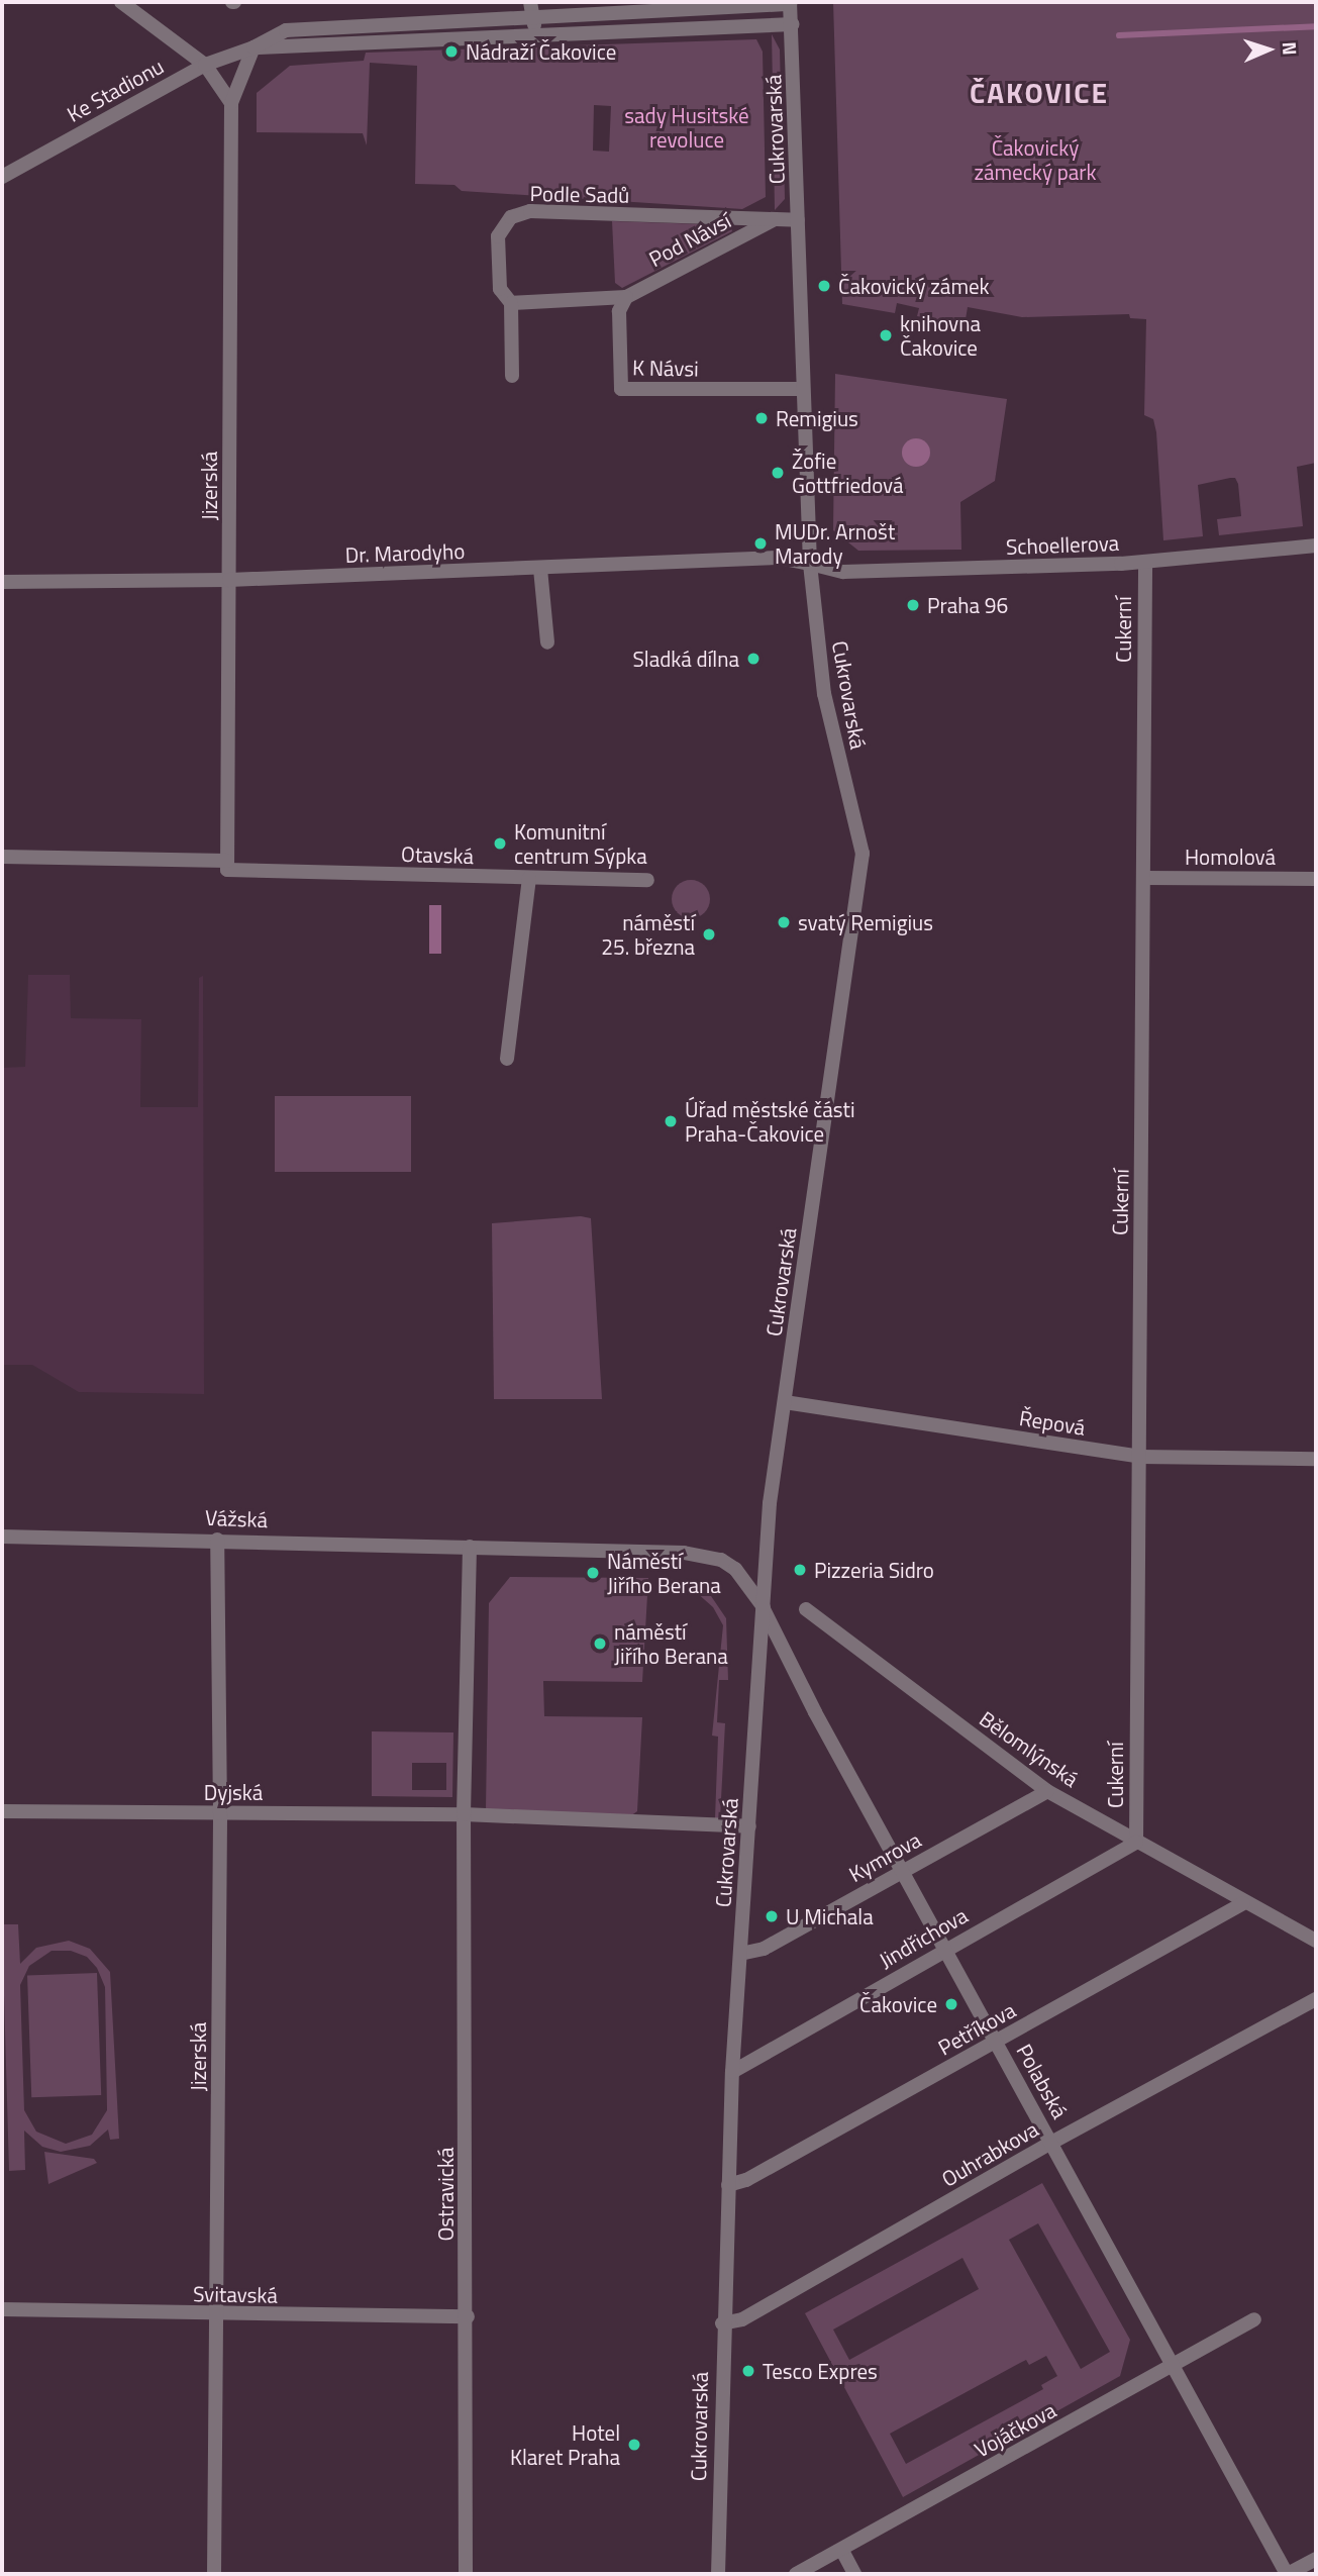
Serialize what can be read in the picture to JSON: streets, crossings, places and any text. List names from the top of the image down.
{
  "streets": {
    "street": [
      "Ke Stadionu",
      "Cukrovarská",
      "Podle Sadů",
      "Pod Návsí",
      "K Návsi",
      "Jizerská",
      "Schoellerova",
      "Dr. Marodyho",
      "Cukerní",
      "Otavská",
      "Homolová",
      "Řepová",
      "Vážská",
      "Bělomlýnská",
      "Dyjská",
      "Kymrova",
      "Jindřichova",
      "Petříkova",
      "Polabská",
      "Ouhrabkova",
      "Ostravická",
      "Svitavská",
      "Vojáčkova"
    ]
  },
  "crossings": [
    ["Ke Stadionu", "Cukrovarská"],
    ["Ke Stadionu", "Jizerská"],
    ["Cukrovarská", "Podle Sadů"],
    ["Cukrovarská", "K Návsi"],
    ["Cukrovarská", "Schoellerova"],
    ["Cukrovarská", "Dr. Marodyho"],
    ["Cukrovarská", "Řepová"],
    ["Cukrovarská", "Kymrova"],
    ["Cukrovarská", "Jindřichova"],
    ["Cukrovarská", "Petříkova"],
    ["Cukrovarská", "Polabská"],
    ["Cukrovarská", "Ouhrabkova"],
    ["Podle Sadů", "Pod Návsí"],
    ["Pod Návsí", "K Návsi"],
    ["Jizerská", "Dr. Marodyho"],
    ["Jizerská", "Otavská"],
    ["Jizerská", "Vážská"],
    ["Jizerská", "Dyjská"],
    ["Jizerská", "Svitavská"],
    ["Schoellerova", "Dr. Marodyho"],
    ["Schoellerova", "Cukerní"],
    ["Cukerní", "Homolová"],
    ["Cukerní", "Řepová"],
    ["Cukerní", "Bělomlýnská"],
    ["Cukerní", "Jindřichova"],
    ["Bělomlýnská", "Kymrova"],
    ["Bělomlýnská", "Jindřichova"],
    ["Bělomlýnská", "Petříkova"],
    ["Dyjská", "Ostravická"],
    ["Kymrova", "Polabská"],
    ["Jindřichova", "Polabská"],
    ["Petříkova", "Polabská"],
    ["Polabská", "Ouhrabkova"],
    ["Polabská", "Vojáčkova"],
    ["Ostravická", "Svitavská"]
  ],
  "districts": ["ČAKOVICE"],
  "parks": ["sady Husitské revoluce", "Čakovický zámecký park"],
  "places": [
    "Nádraží Čakovice",
    "Čakovický zámek",
    "knihovna Čakovice",
    "Remigius",
    "Žofie Gottfriedová",
    "MUDr. Arnošt Marody",
    "Praha 96",
    "Sladká dílna",
    "Komunitní centrum Sýpka",
    "svatý Remigius",
    "náměstí 25. března",
    "Úřad městské části Praha-Čakovice",
    "Pizzeria Sidro",
    "Náměstí Jiřího Berana",
    "náměstí Jiřího Berana",
    "U Michala",
    "Čakovice",
    "Tesco Expres",
    "Hotel Klaret Praha"
  ],
  "north": "right"
}
